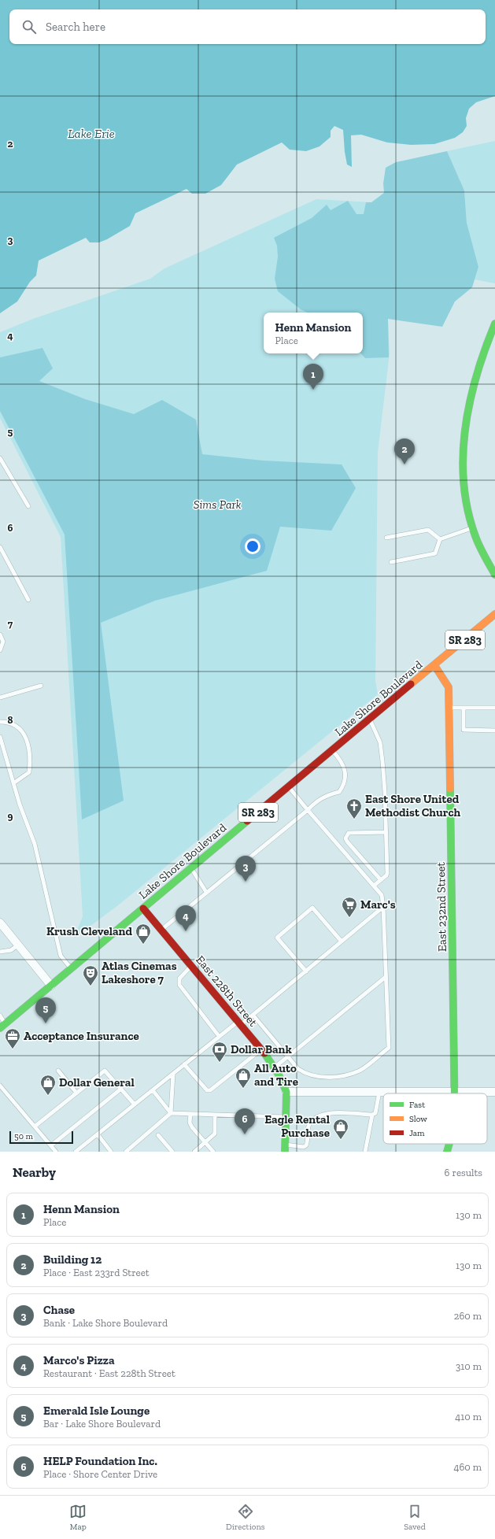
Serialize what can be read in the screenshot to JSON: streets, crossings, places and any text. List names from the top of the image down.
{
  "streets": {
    "street": [
      "SR 283",
      "Lake Shore Boulevard",
      "East 232nd Street",
      "East 228th Street"
    ]
  },
  "crossings": [
    ["Lake Shore Boulevard", "East 232nd Street"],
    ["Lake Shore Boulevard", "East 228th Street"]
  ],
  "water": ["Lake Erie"],
  "parks": ["Sims Park"],
  "places": {
    "church": ["East Shore United Methodist Church"],
    "supermarket": ["Marc's"],
    "shop": [
      "Krush Cleveland",
      "All Auto and Tire",
      "Dollar General",
      "Eagle Rental Purchase"
    ],
    "theatre": ["Atlas Cinemas Lakeshore 7"],
    "office": ["Acceptance Insurance"],
    "bank": ["Dollar Bank"]
  },
  "legend": ["Fast", "Slow", "Jam"],
  "scale_bar": "50 m",
  "page": {
    "search": "Search here",
    "popup": ["Henn Mansion", "Place"],
    "pins": [
      "1",
      "2",
      "3",
      "4",
      "5",
      "6"
    ],
    "scale": "50 m",
    "heading": ["Nearby", "6 results"],
    "list": [
      {
        "mark": "1",
        "name": "Henn Mansion",
        "note": "Place",
        "value": "130 m"
      },
      {
        "mark": "2",
        "name": "Building 12",
        "note": "Place · East 233rd Street",
        "value": "130 m"
      },
      {
        "mark": "3",
        "name": "Chase",
        "note": "Bank · Lake Shore Boulevard",
        "value": "260 m"
      },
      {
        "mark": "4",
        "name": "Marco's Pizza",
        "note": "Restaurant · East 228th Street",
        "value": "310 m"
      },
      {
        "mark": "5",
        "name": "Emerald Isle Lounge",
        "note": "Bar · Lake Shore Boulevard",
        "value": "410 m"
      },
      {
        "mark": "6",
        "name": "HELP Foundation Inc.",
        "note": "Place · Shore Center Drive",
        "value": "460 m"
      }
    ],
    "nav": ["Map", "Directions", "Saved"]
  },
  "grid": {
    "rows": [
      "2",
      "3",
      "4",
      "5",
      "6",
      "7",
      "8",
      "9"
    ]
  }
}
